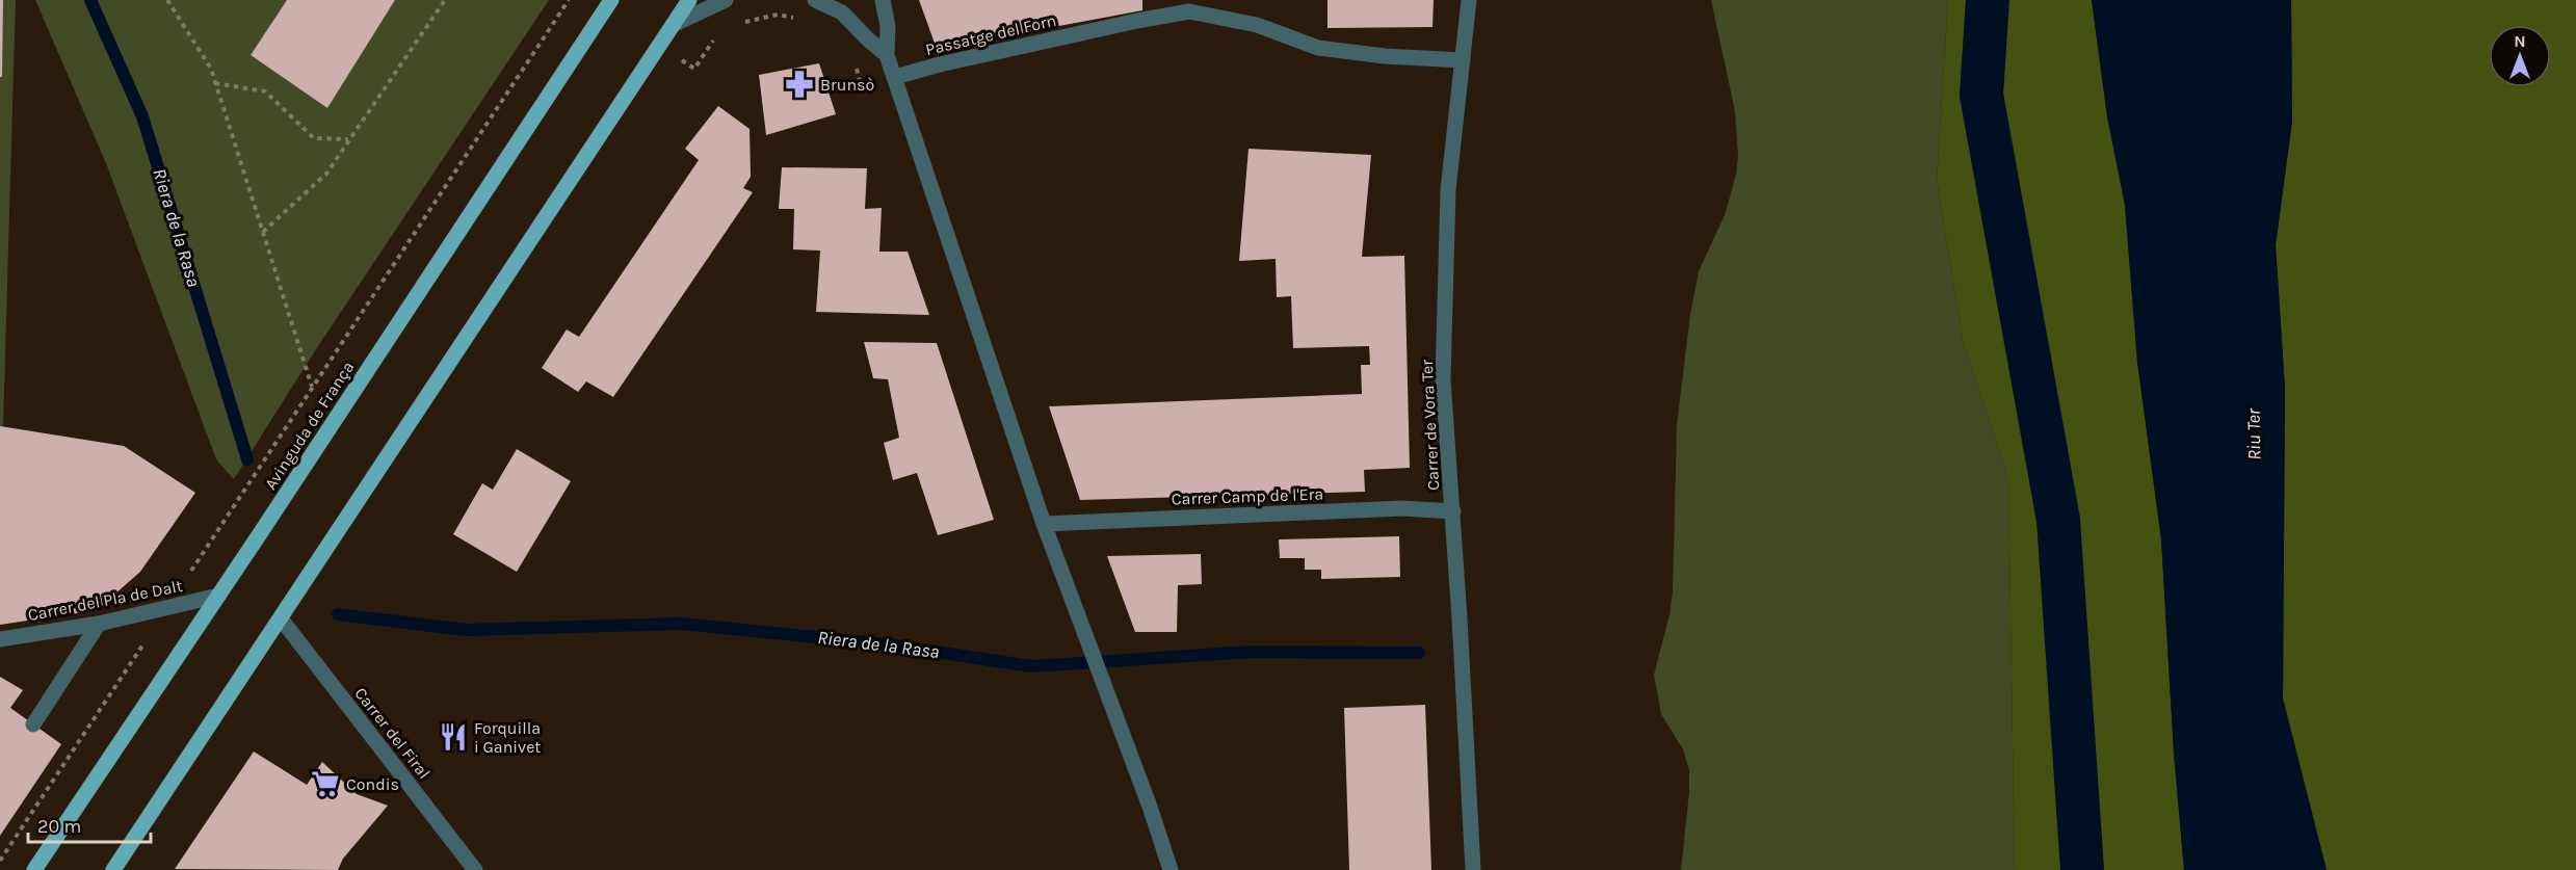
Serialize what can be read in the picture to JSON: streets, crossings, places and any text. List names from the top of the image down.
{
  "streets": {
    "main road": ["Avinguda de França"],
    "street": [
      "Passatge del Forn",
      "Carrer de Vora Ter",
      "Carrer Camp de l'Era",
      "Carrer del Pla de Dalt",
      "Carrer del Firal"
    ]
  },
  "crossings": [
    ["Passatge del Forn", "Carrer de Vora Ter"],
    ["Avinguda de França", "Carrer del Pla de Dalt"],
    ["Carrer de Vora Ter", "Carrer Camp de l'Era"]
  ],
  "water": ["Riera de la Rasa", "Riu Ter"],
  "places": {
    "pharmacy": ["Brunsò"],
    "restaurant": ["Forquilla i Ganivet"],
    "supermarket": ["Condis"]
  },
  "scale_bar": "20 m",
  "north": "top"
}
